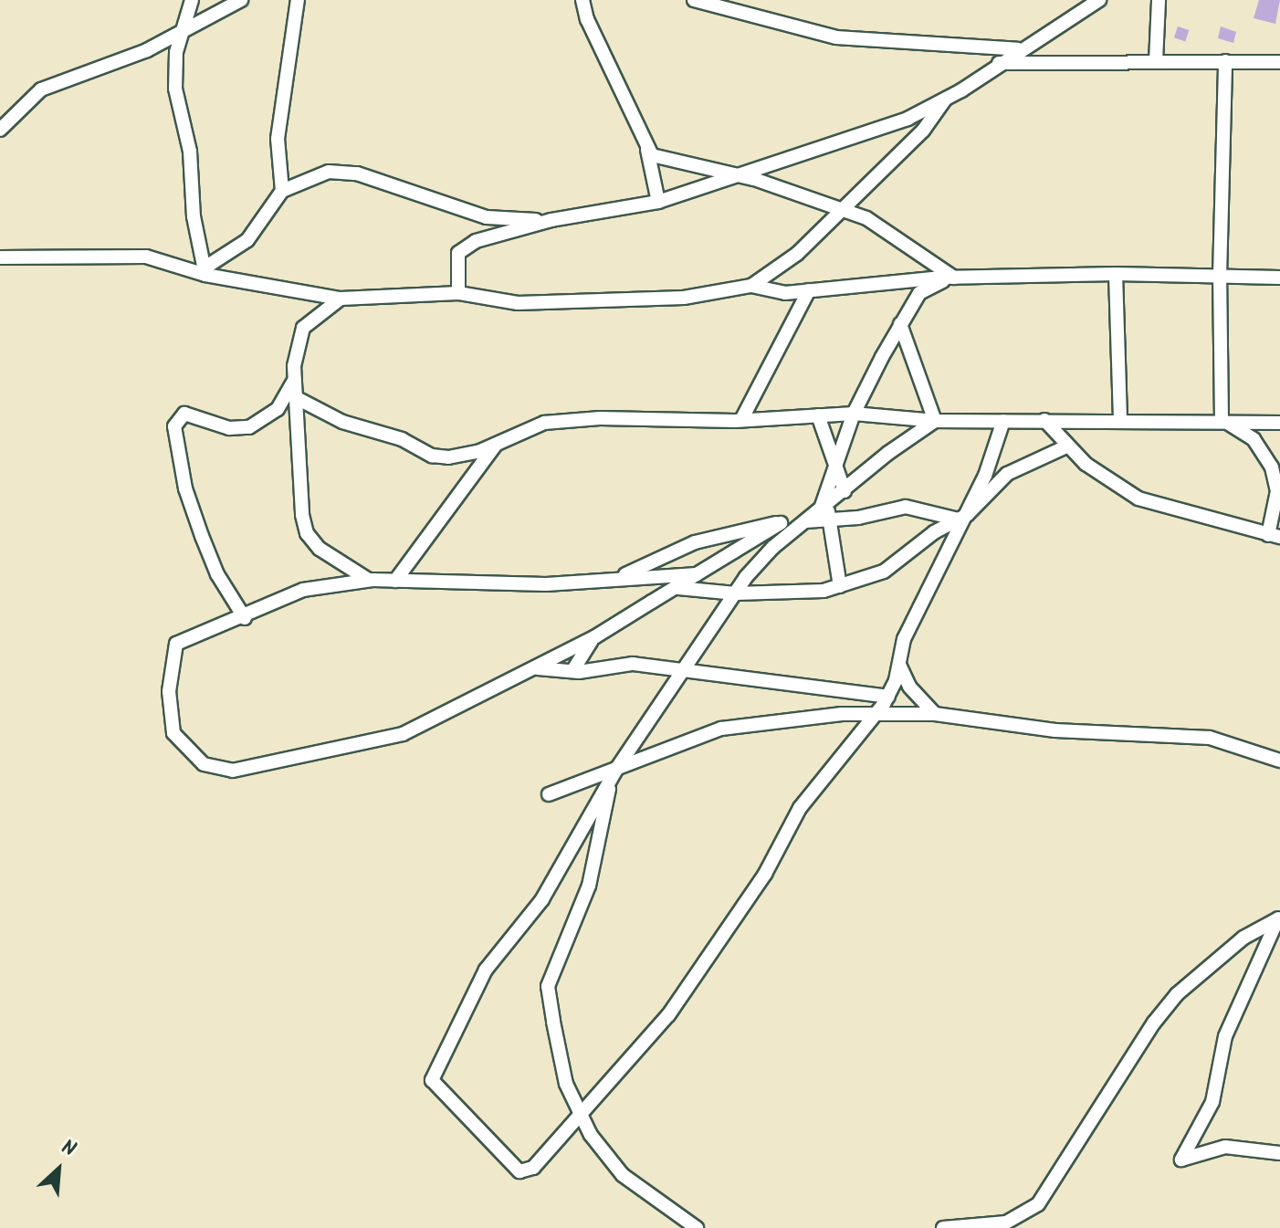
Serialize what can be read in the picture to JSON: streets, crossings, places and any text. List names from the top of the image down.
{
  "north": "top right"
}
